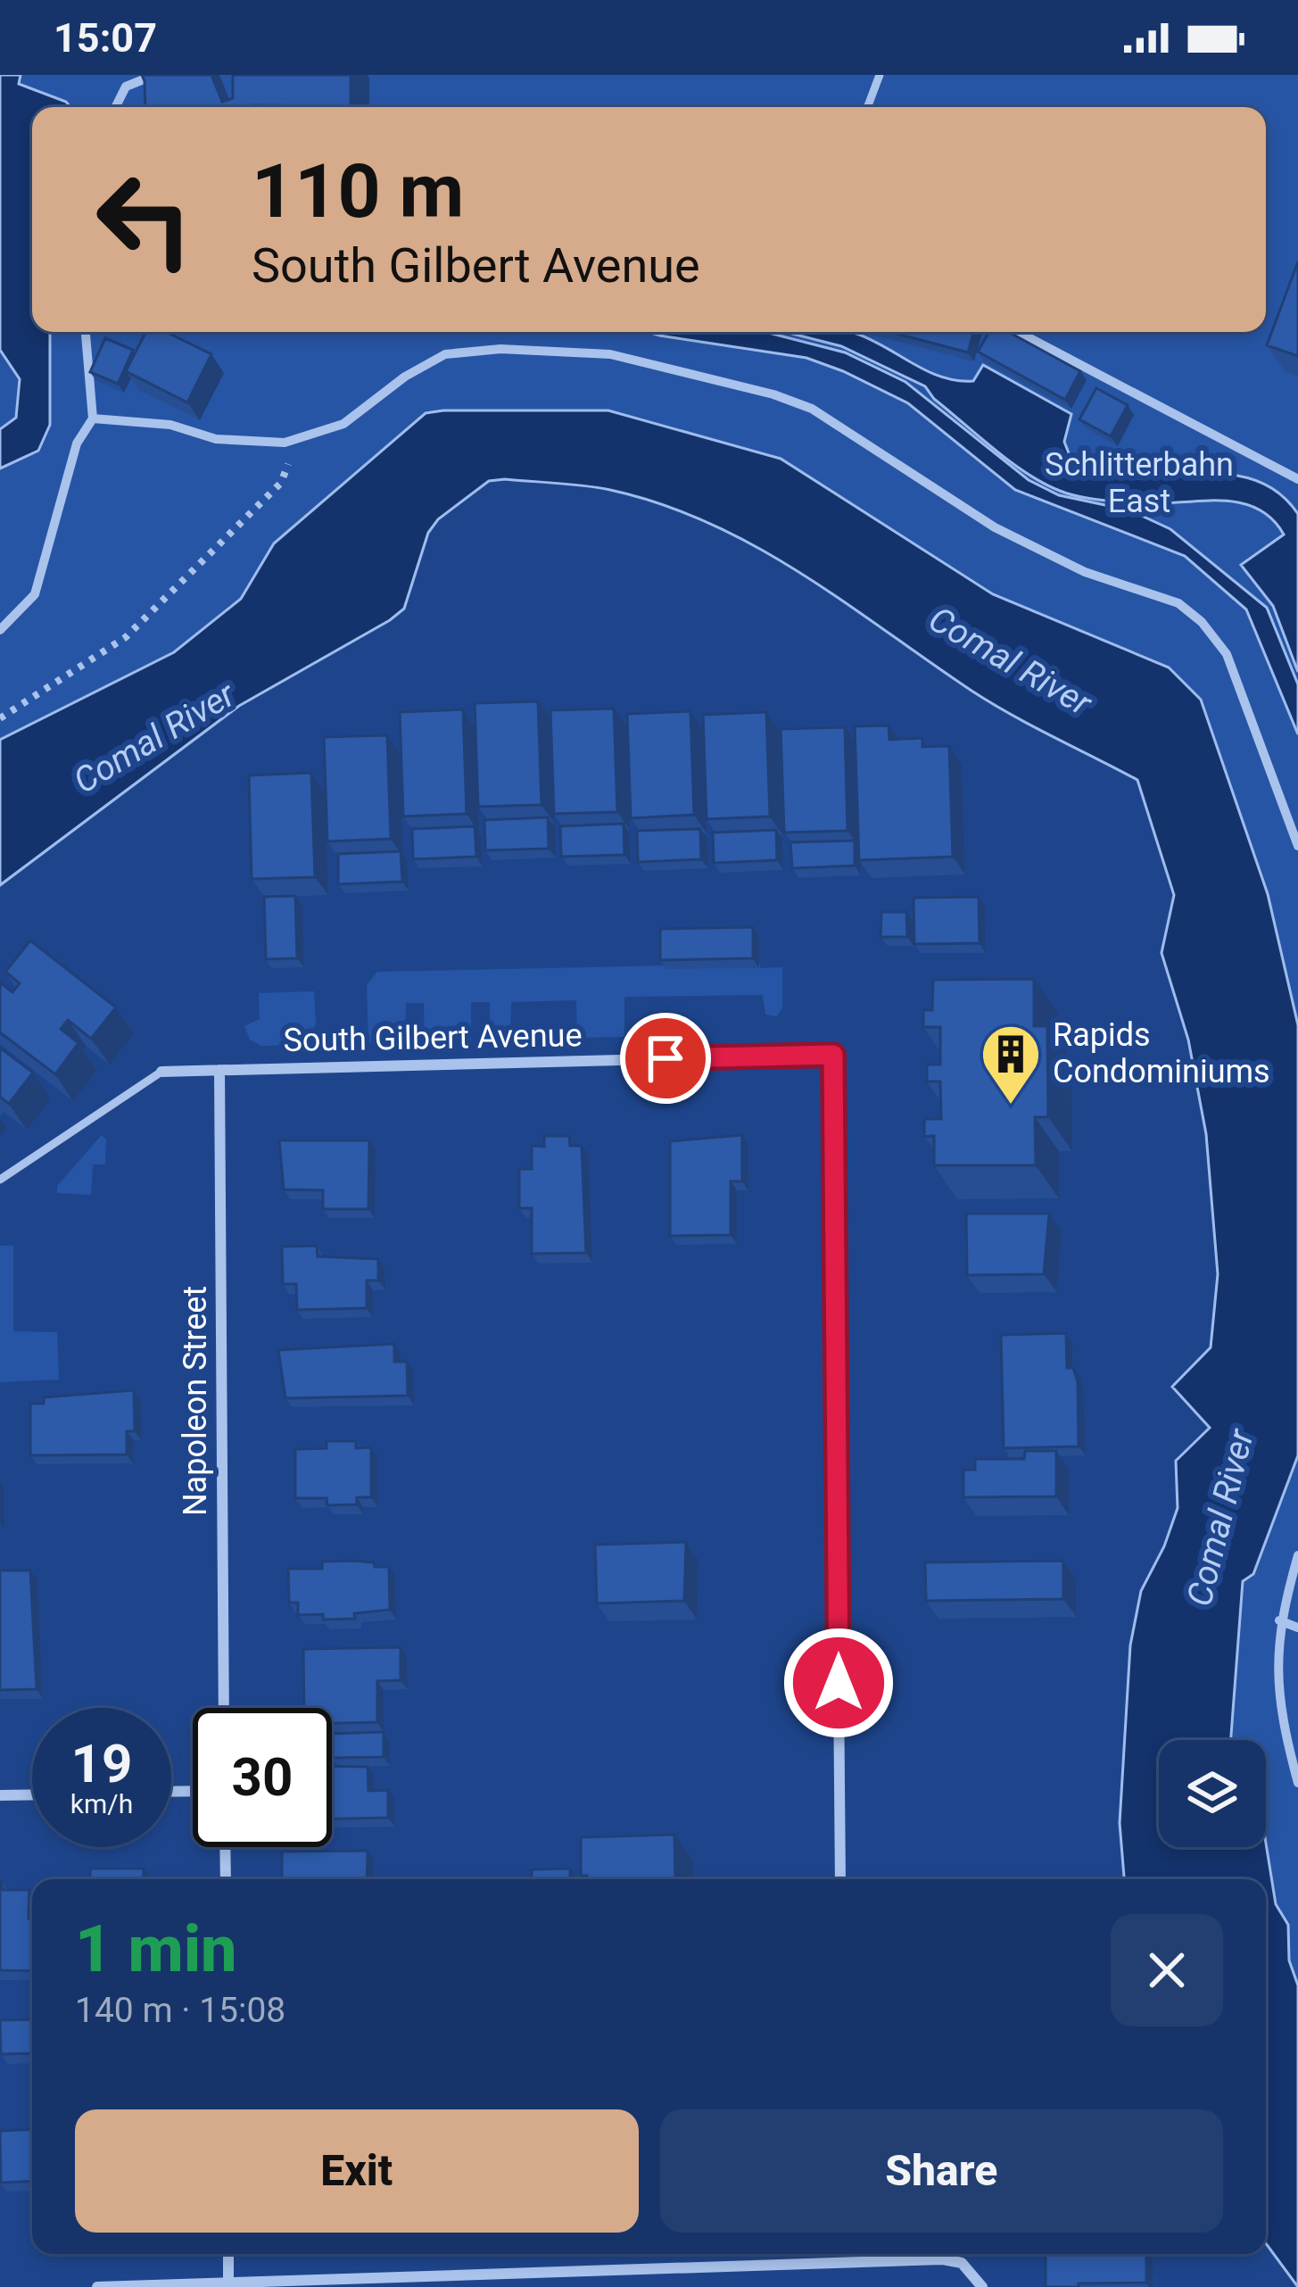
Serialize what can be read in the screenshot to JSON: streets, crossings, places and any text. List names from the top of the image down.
{
  "streets": {
    "street": ["South Gilbert Avenue", "Napoleon Street"]
  },
  "crossings": [
    ["South Gilbert Avenue", "Napoleon Street"]
  ],
  "water": ["Comal River"],
  "parks": ["Schlitterbahn East"],
  "places": {
    "building": ["Rapids Condominiums"]
  },
  "page": {
    "status": "15:07",
    "turn": ["110 m", "South Gilbert Avenue"],
    "speed": "19 km/h",
    "limit": "30",
    "heading": ["1 min", "140 m · 15:08"],
    "buttons": ["Exit", "Share"]
  }
}
